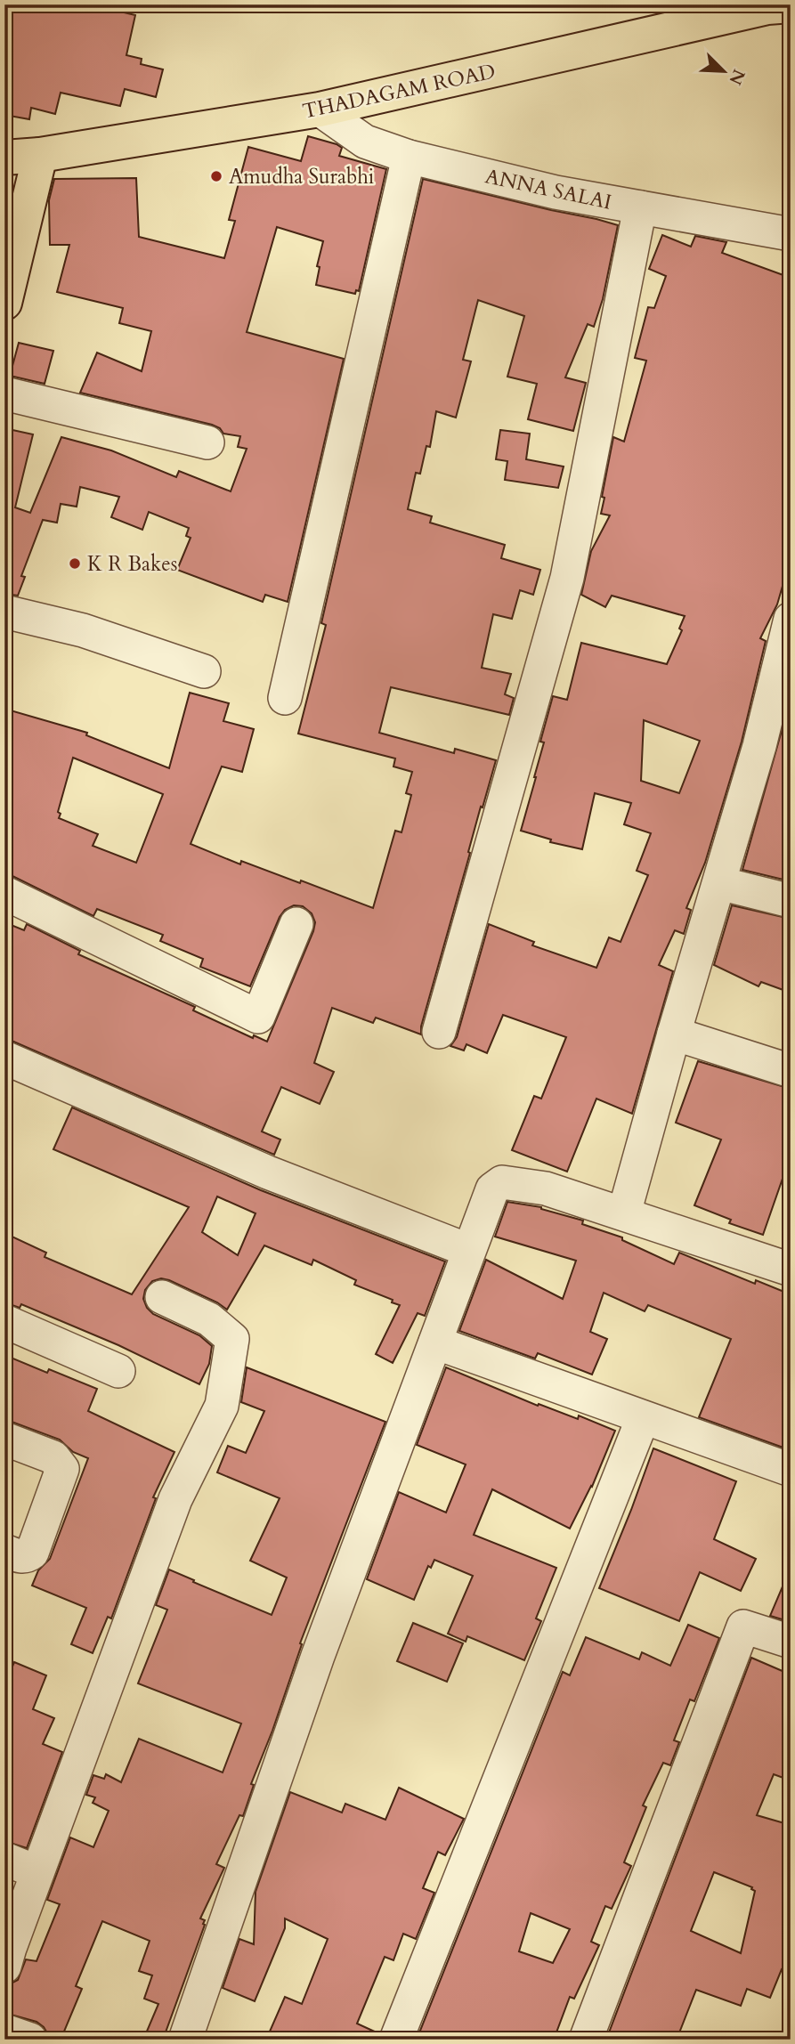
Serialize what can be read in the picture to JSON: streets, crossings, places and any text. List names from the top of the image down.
{
  "streets": {
    "main road": ["THADAGAM ROAD"],
    "street": ["ANNA SALAI"]
  },
  "crossings": [
    ["THADAGAM ROAD", "ANNA SALAI"]
  ],
  "places": ["Amudha Surabhi", "K R Bakes"],
  "north": "bottom right"
}
